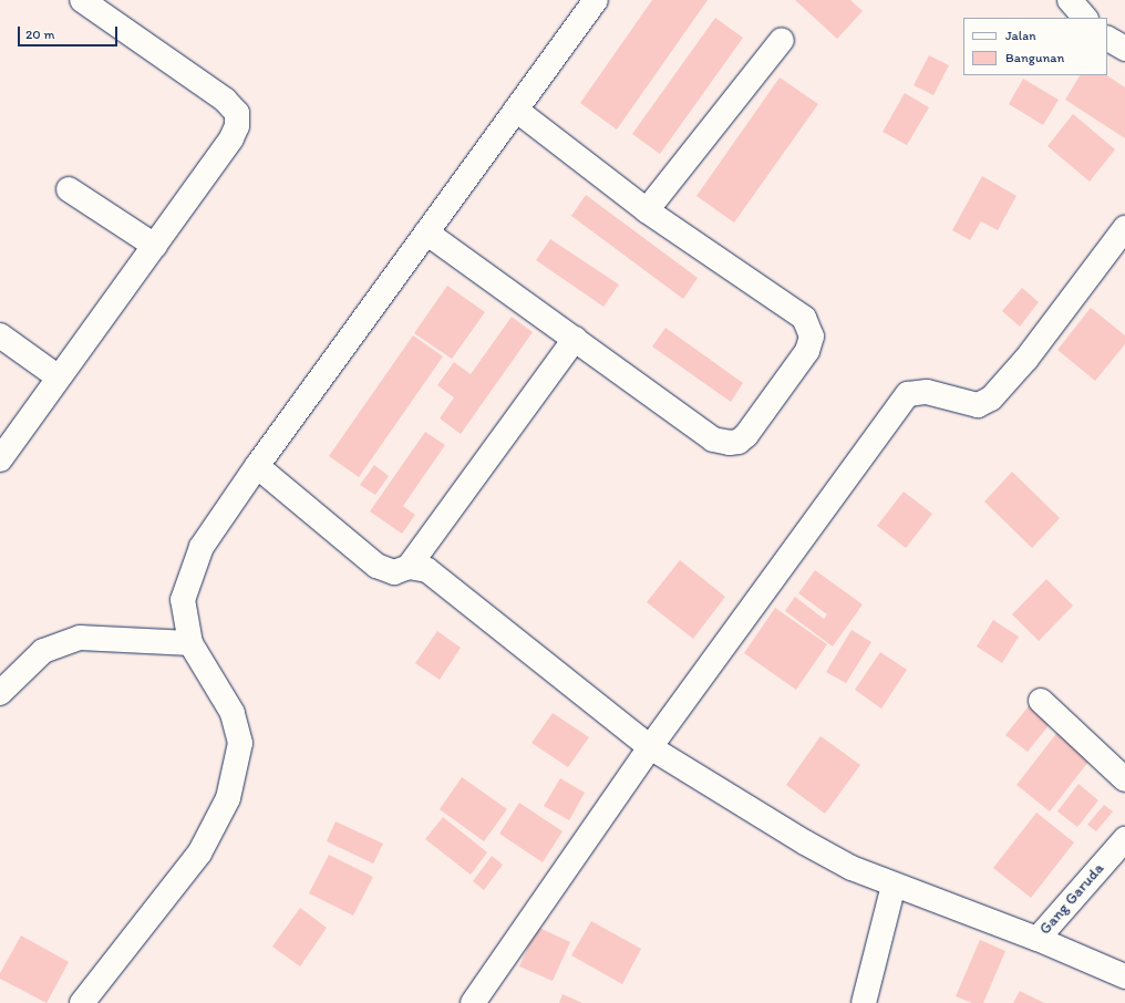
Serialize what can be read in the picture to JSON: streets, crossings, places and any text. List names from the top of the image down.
{
  "streets": {
    "street": ["Gang Garuda"]
  },
  "legend": ["Jalan", "Bangunan"],
  "scale_bar": "20 m"
}
